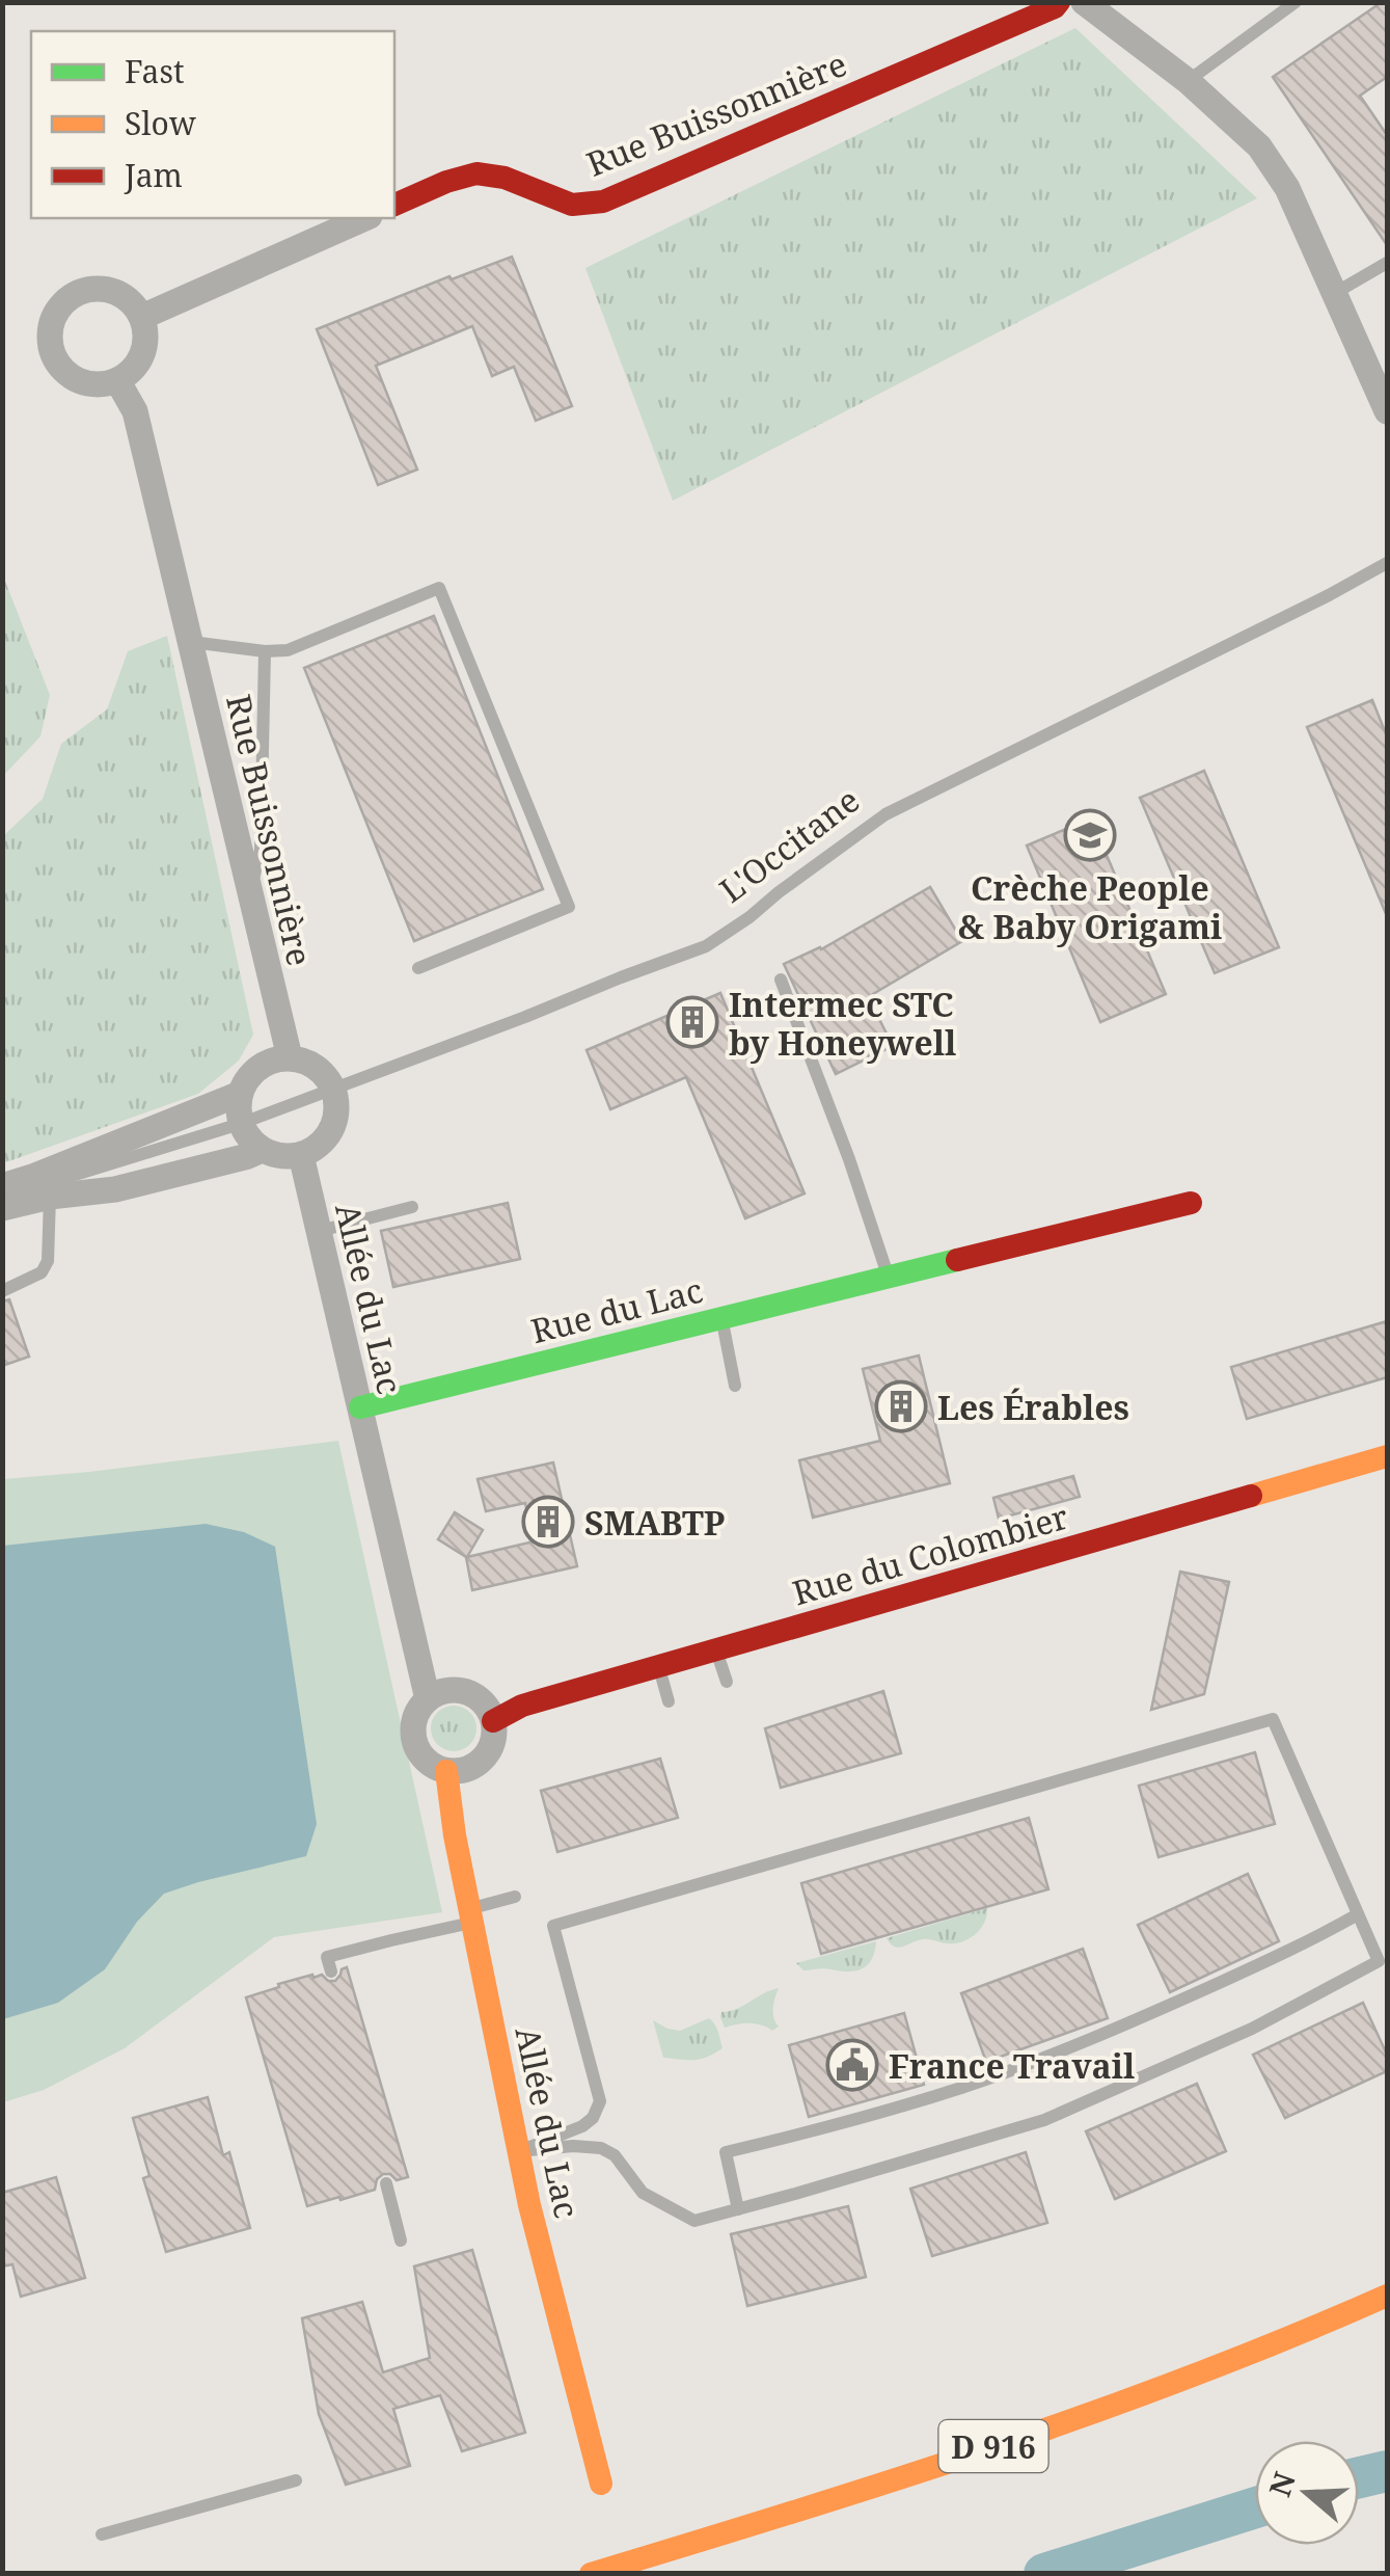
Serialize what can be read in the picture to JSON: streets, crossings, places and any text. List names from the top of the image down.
{
  "streets": {
    "street": [
      "Rue Buissonnière",
      "Allée du Lac",
      "Rue du Lac",
      "Rue du Colombier",
      "D 916"
    ],
    "lane": ["L'Occitane"]
  },
  "crossings": [
    ["Allée du Lac", "Rue du Lac"],
    ["Allée du Lac", "Rue du Colombier"]
  ],
  "places": {
    "school or university": ["Crèche People & Baby Origami"],
    "building": ["Intermec STC by Honeywell", "Les Érables", "SMABTP"],
    "public building": ["France Travail"]
  },
  "legend": ["Fast", "Slow", "Jam"],
  "north": "left"
}
